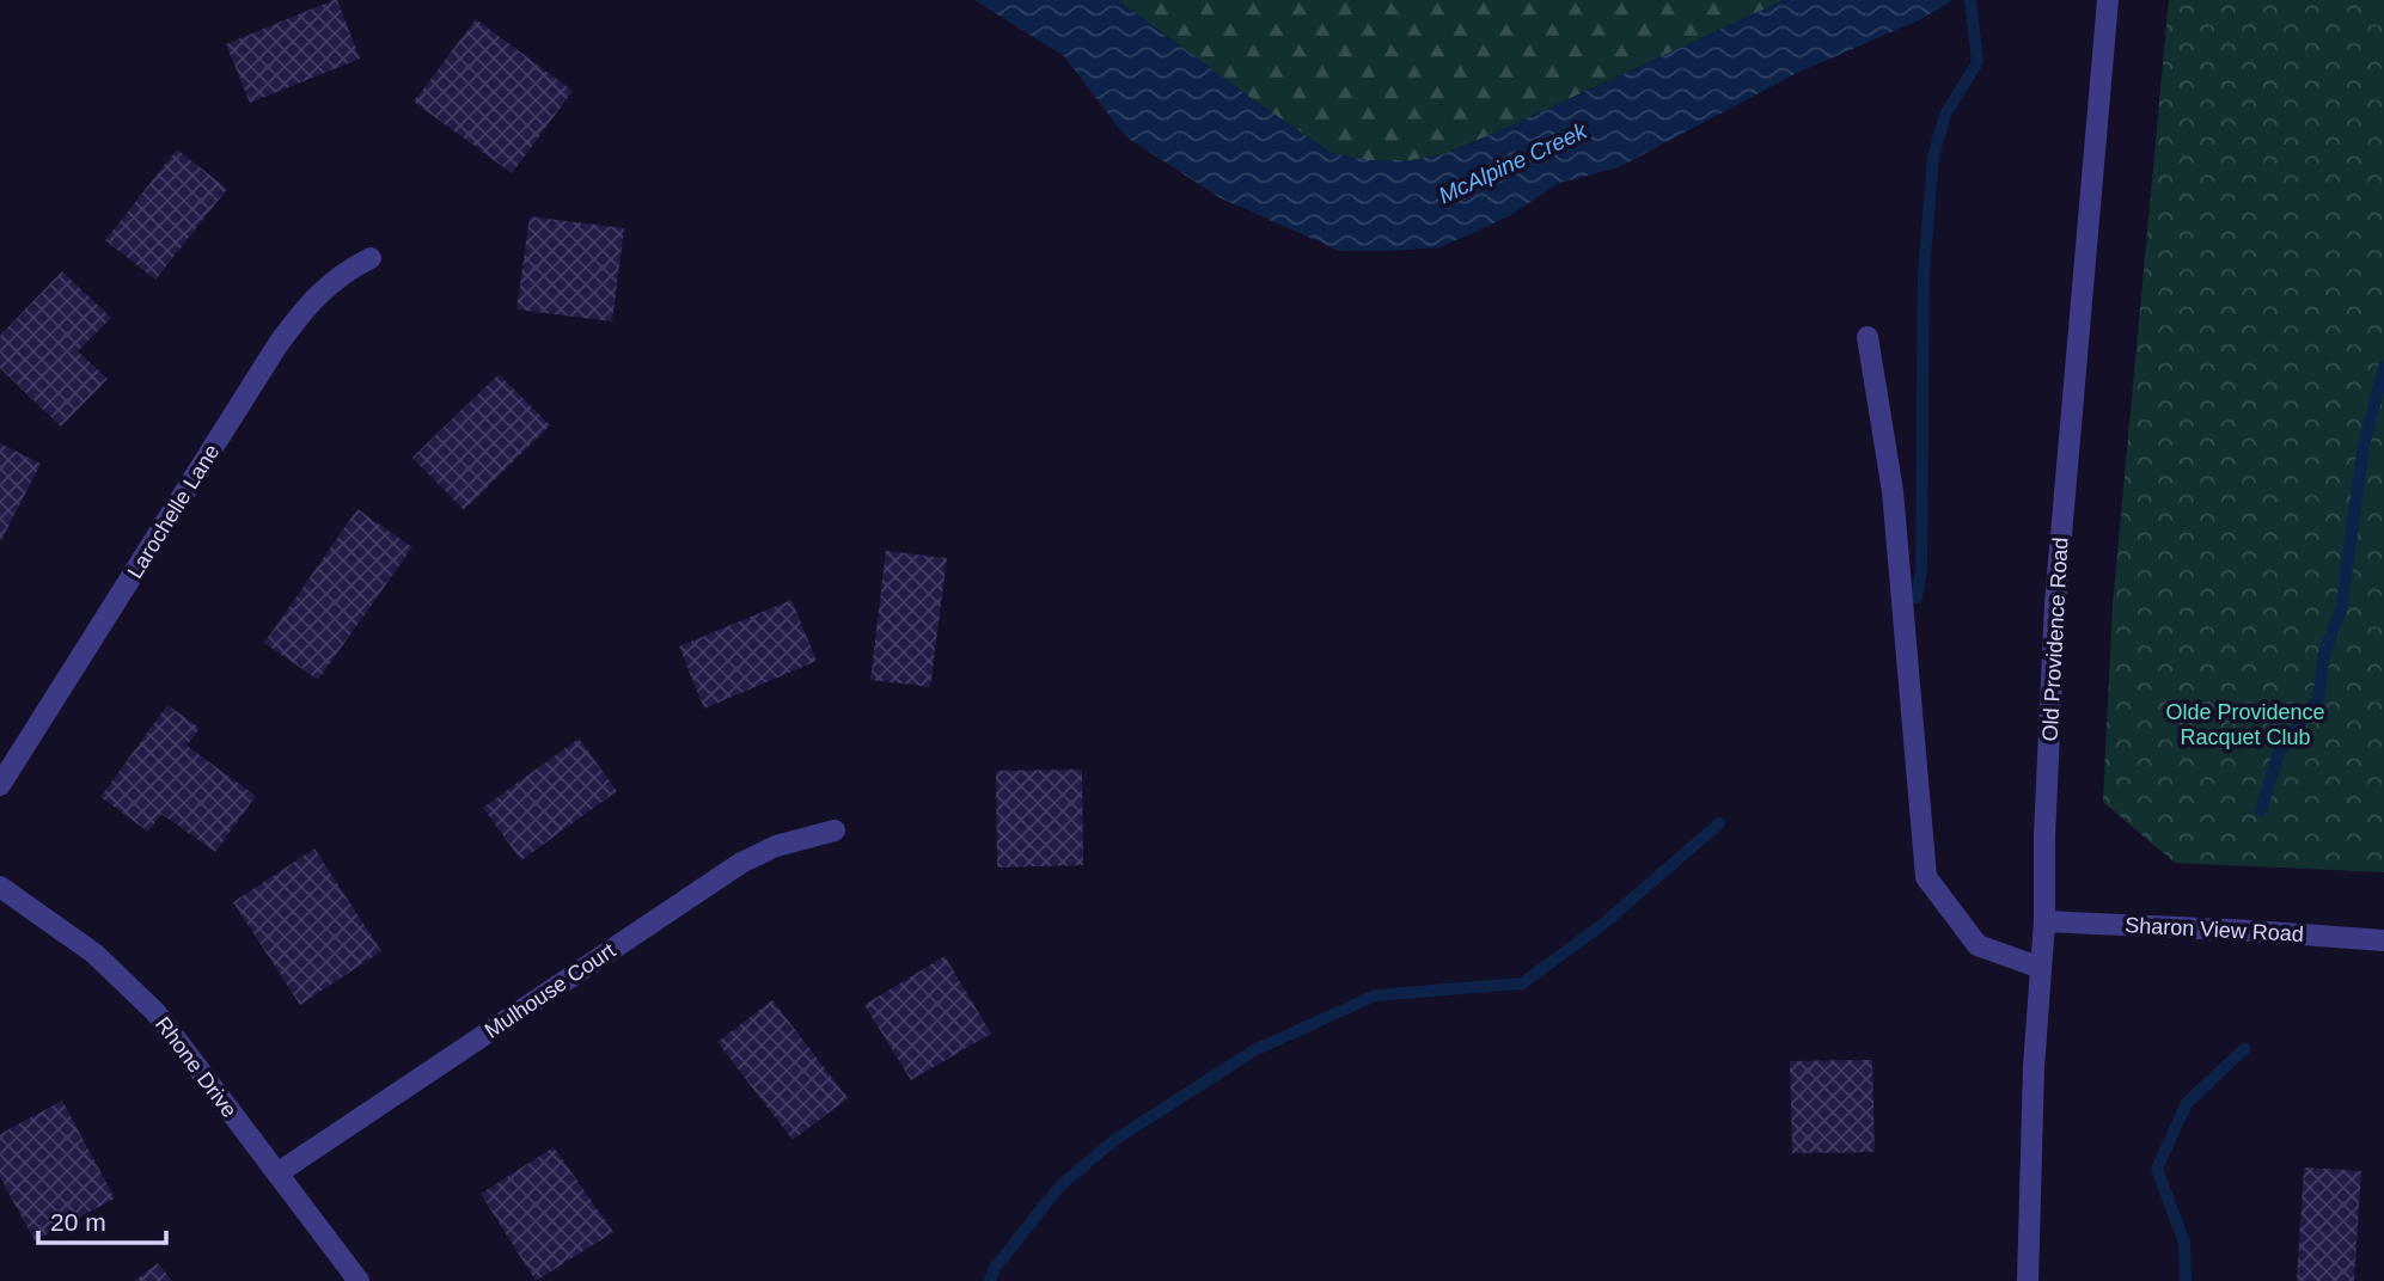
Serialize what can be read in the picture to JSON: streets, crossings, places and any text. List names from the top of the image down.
{
  "streets": {
    "street": [
      "Larochelle Lane",
      "Old Providence Road",
      "Sharon View Road",
      "Mulhouse Court",
      "Rhone Drive"
    ]
  },
  "crossings": [
    ["Old Providence Road", "Sharon View Road"],
    ["Mulhouse Court", "Rhone Drive"]
  ],
  "water": ["McAlpine Creek"],
  "parks": ["Olde Providence Racquet Club"],
  "scale_bar": "20 m"
}
